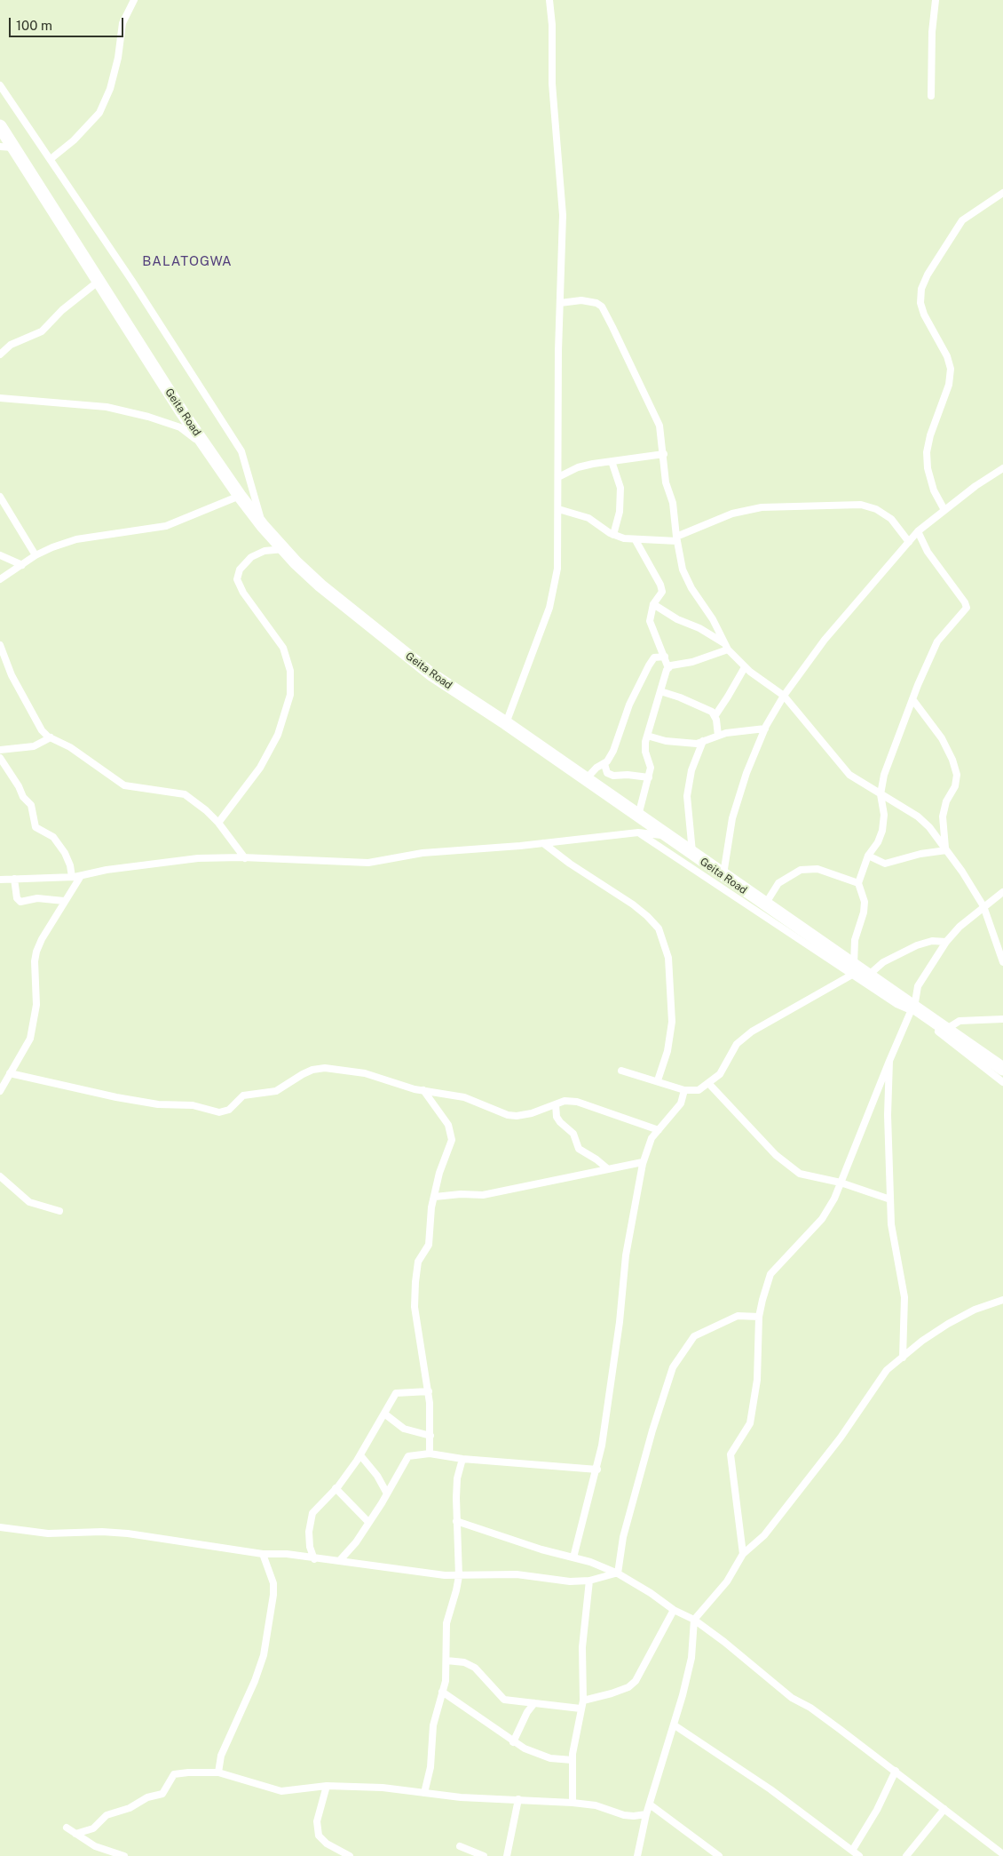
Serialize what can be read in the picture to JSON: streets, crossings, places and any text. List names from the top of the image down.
{
  "streets": {
    "highway": ["Geita Road"]
  },
  "districts": ["BALATOGWA"],
  "scale_bar": "100 m"
}
